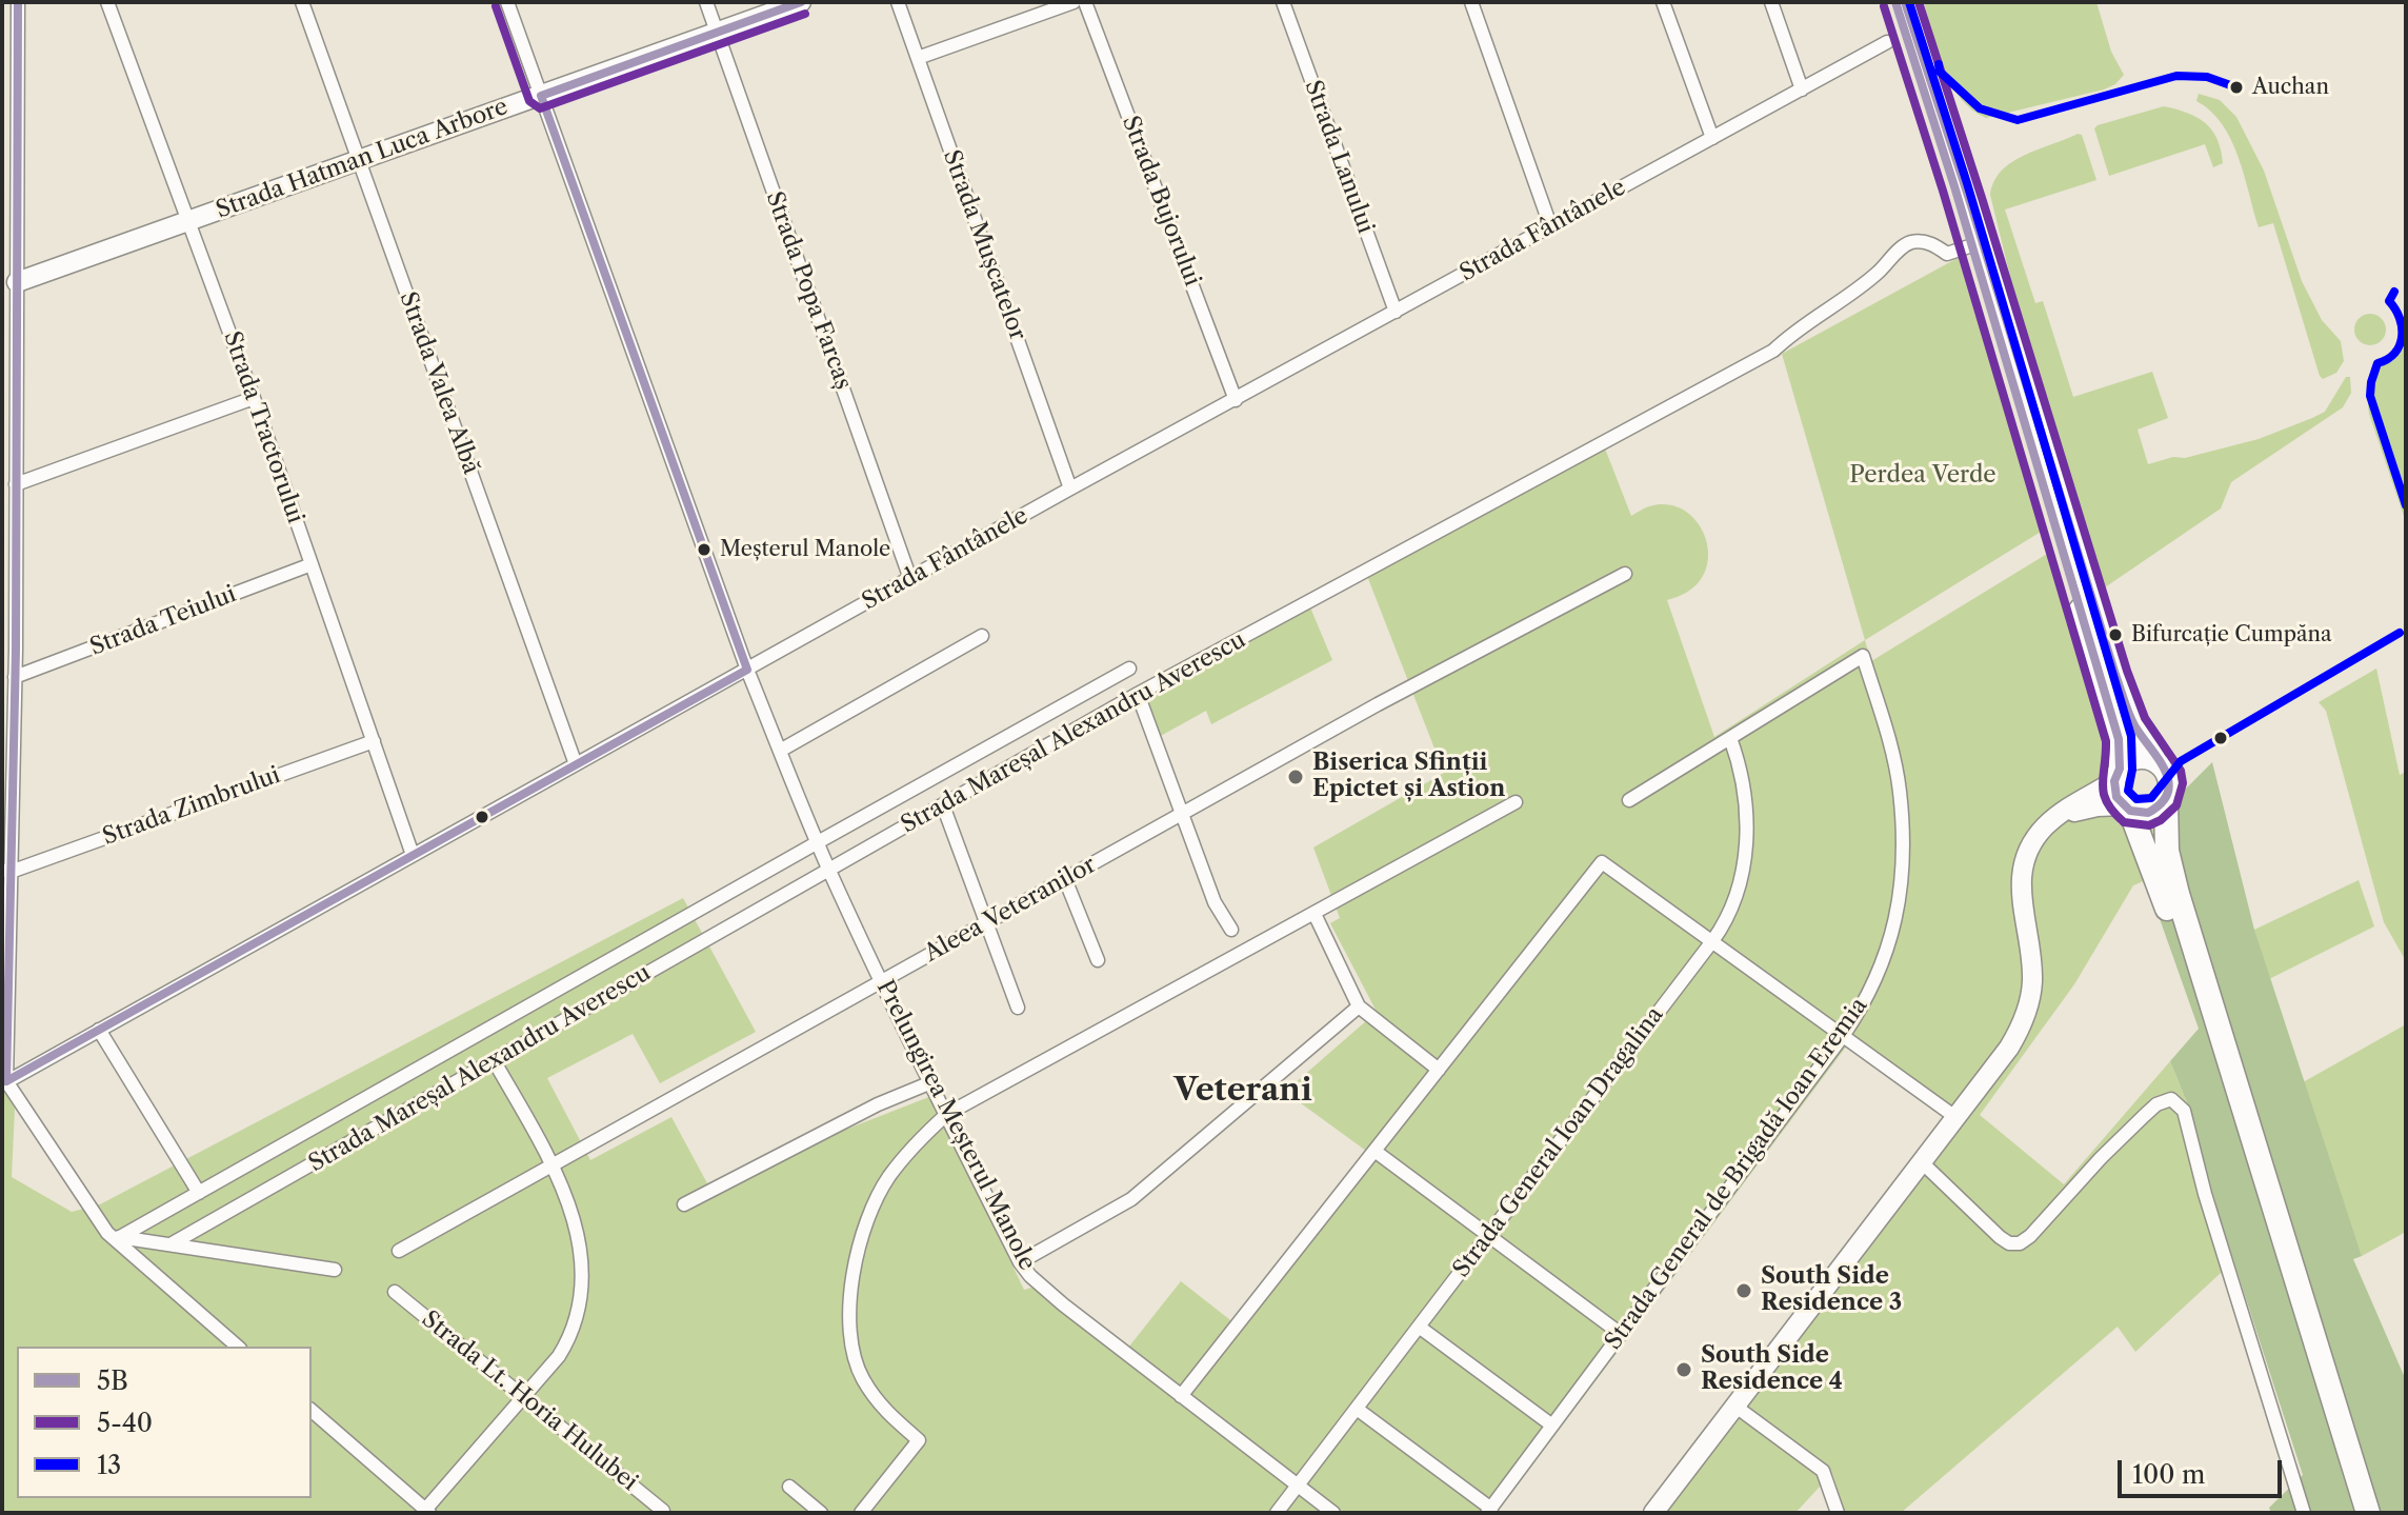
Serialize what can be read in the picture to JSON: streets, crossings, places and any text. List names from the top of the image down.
{
  "streets": {
    "main road": ["Strada Hatman Luca Arbore"],
    "street": [
      "Strada Lanului",
      "Strada Bujorului",
      "Strada Fântânele",
      "Strada Mușcatelor",
      "Strada Popa Farcaș",
      "Strada Valea Albă",
      "Strada Tractorului",
      "Strada Teiului",
      "Strada Mareșal Alexandru Averescu",
      "Strada Zimbrului",
      "Aleea Veteranilor",
      "Prelungirea Meșterul Manole",
      "Strada General Ioan Dragalina",
      "Strada General de Brigadă Ioan Eremia",
      "Strada Lt. Horia Hulubei"
    ]
  },
  "crossings": [
    ["Strada Lanului", "Strada Fântânele"],
    ["Strada Hatman Luca Arbore", "Strada Popa Farcaș"],
    ["Strada Hatman Luca Arbore", "Strada Valea Albă"],
    ["Strada Hatman Luca Arbore", "Strada Tractorului"],
    ["Strada Hatman Luca Arbore", "Prelungirea Meșterul Manole"],
    ["Strada Bujorului", "Strada Fântânele"],
    ["Strada Fântânele", "Strada Mușcatelor"],
    ["Strada Fântânele", "Strada Popa Farcaș"],
    ["Strada Fântânele", "Strada Valea Albă"],
    ["Strada Fântânele", "Strada Tractorului"],
    ["Strada Fântânele", "Prelungirea Meșterul Manole"],
    ["Strada Tractorului", "Strada Teiului"],
    ["Strada Tractorului", "Strada Zimbrului"],
    ["Strada Mareșal Alexandru Averescu", "Prelungirea Meșterul Manole"],
    ["Aleea Veteranilor", "Prelungirea Meșterul Manole"],
    ["Prelungirea Meșterul Manole", "Strada General Ioan Dragalina"],
    ["Strada General Ioan Dragalina", "Strada General de Brigadă Ioan Eremia"]
  ],
  "districts": ["Veterani"],
  "parks": ["Perdea Verde"],
  "places": [
    "Auchan",
    "Meșterul Manole",
    "Bifurcație Cumpăna",
    "Biserica Sfinții Epictet și Astion",
    "South Side Residence 3",
    "South Side Residence 4"
  ],
  "lines": ["transit line 5B", "transit line 5-40", "transit line 13"],
  "legend": ["5B", "5-40", "13"],
  "scale_bar": "100 m"
}
